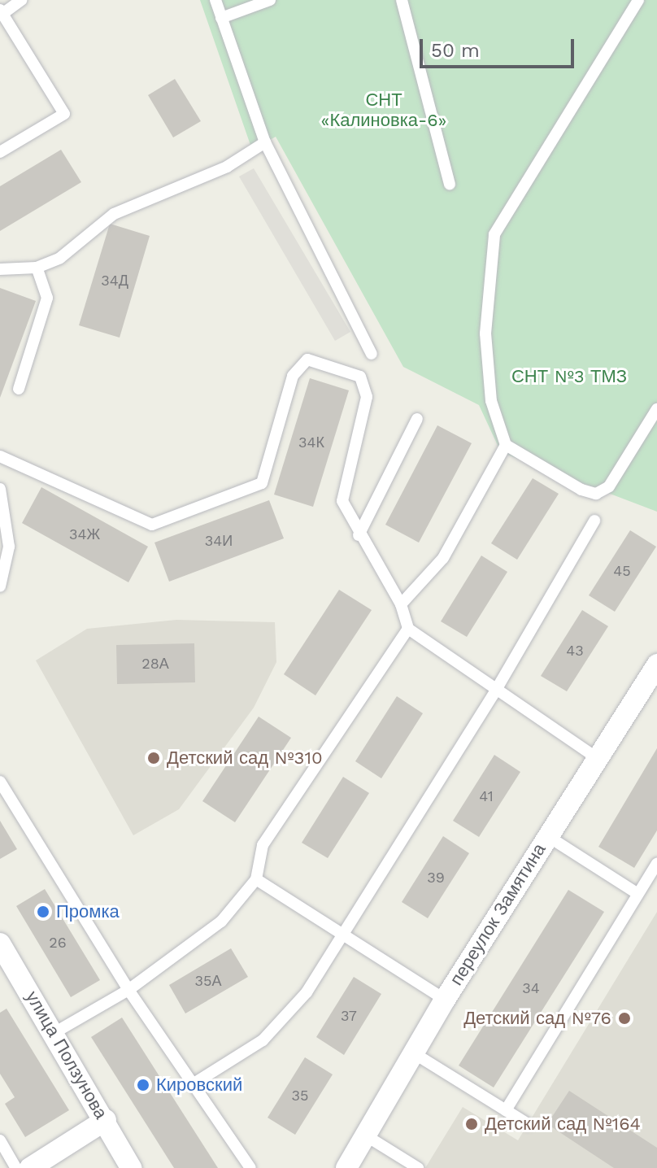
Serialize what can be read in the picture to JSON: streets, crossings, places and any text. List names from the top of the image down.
{
  "streets": {
    "street": ["переулок Замятина", "улица Ползунова"]
  },
  "parks": ["СНТ «Калиновка-6»", "СНТ №3 ТМЗ"],
  "places": [
    "Детский сад №310",
    "Промка",
    "Детский сад №76",
    "Кировский",
    "Детский сад №164"
  ],
  "house_numbers": [
    "34Д",
    "34К",
    "34Ж",
    "34И",
    "45",
    "43",
    "28А",
    "41",
    "39",
    "26",
    "35А",
    "34",
    "37",
    "35"
  ],
  "scale_bar": "50 m"
}
